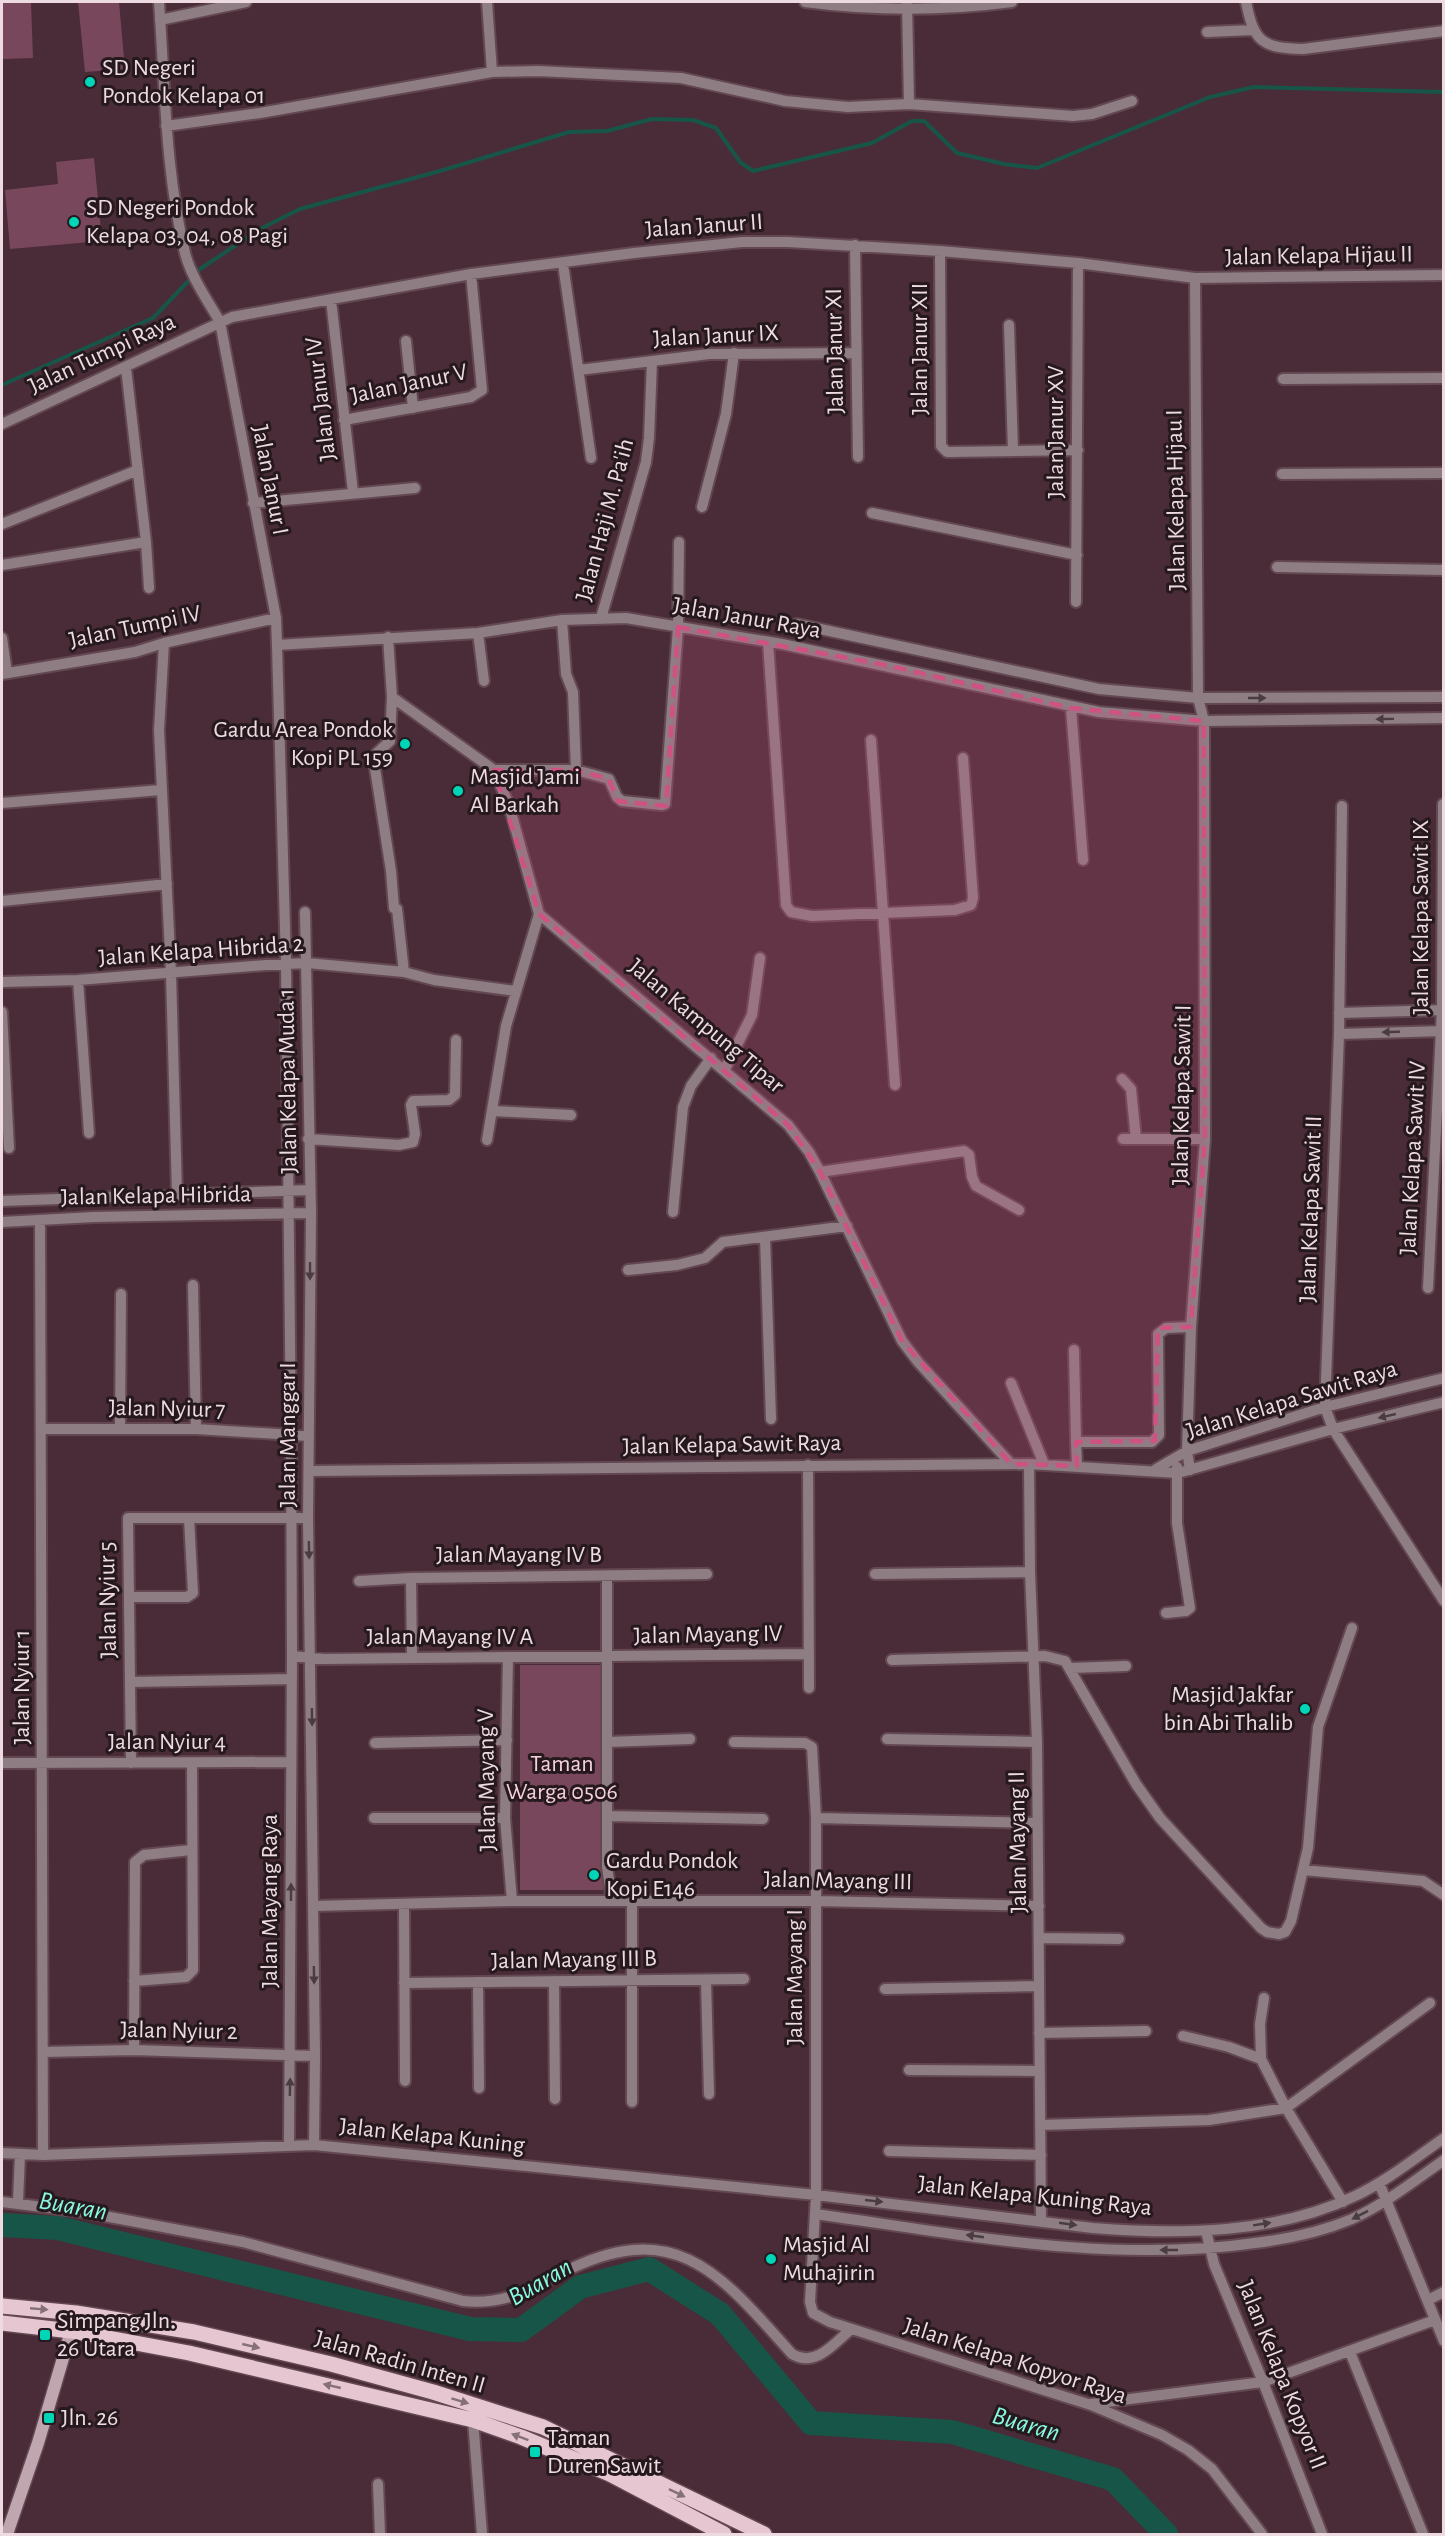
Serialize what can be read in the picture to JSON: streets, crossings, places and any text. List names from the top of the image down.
{
  "streets": {
    "main road": ["Jalan Radin Inten II"],
    "street": [
      "Jalan Janur II",
      "Jalan Kelapa Hijau II",
      "Jalan Janur IX",
      "Jalan Janur XII",
      "Jalan Janur XI",
      "Jalan Tumpi Raya",
      "Jalan Janur V",
      "Jalan Janur IV",
      "Jalan Janur XV",
      "Jalan Janur I",
      "Jalan Kelapa Hijau I",
      "Jalan Haji M. Pa'ih",
      "Jalan Janur Raya",
      "Jalan Tumpi IV",
      "Jalan Kelapa Sawit IX",
      "Jalan Kelapa Hibrida 2",
      "Jalan Kampung Tipar",
      "Jalan Kelapa Muda 1",
      "Jalan Kelapa Sawit I",
      "Jalan Kelapa Sawit IV",
      "Jalan Kelapa Hibrida",
      "Jalan Kelapa Sawit II",
      "Jalan Kelapa Sawit Raya",
      "Jalan Nyiur 7",
      "Jalan Manggar I",
      "Jalan Mayang IV B",
      "Jalan Nyiur 5",
      "Jalan Mayang IV",
      "Jalan Mayang IV A",
      "Jalan Nyiur 1",
      "Jalan Nyiur 4",
      "Jalan Mayang V",
      "Jalan Mayang II",
      "Jalan Mayang III",
      "Jalan Mayang Raya",
      "Jalan Mayang III B",
      "Jalan Mayang I",
      "Jalan Nyiur 2",
      "Jalan Kelapa Kuning",
      "Jalan Kelapa Kuning Raya",
      "Jalan Kelapa Kopyor Raya",
      "Jalan Kelapa Kopyor II"
    ]
  },
  "crossings": [
    ["Jalan Janur II", "Jalan Kelapa Hijau II"],
    ["Jalan Janur II", "Jalan Janur XII"],
    ["Jalan Janur II", "Jalan Janur XI"],
    ["Jalan Janur II", "Jalan Tumpi Raya"],
    ["Jalan Janur II", "Jalan Janur V"],
    ["Jalan Janur II", "Jalan Janur IV"],
    ["Jalan Janur II", "Jalan Janur XV"],
    ["Jalan Janur II", "Jalan Janur I"],
    ["Jalan Janur II", "Jalan Kelapa Hijau I"],
    ["Jalan Kelapa Hijau II", "Jalan Kelapa Hijau I"],
    ["Jalan Janur IX", "Jalan Janur XI"],
    ["Jalan Janur IX", "Jalan Haji M. Pa'ih"],
    ["Jalan Tumpi Raya", "Jalan Janur I"],
    ["Jalan Janur V", "Jalan Janur IV"],
    ["Jalan Janur I", "Jalan Janur Raya"],
    ["Jalan Janur I", "Jalan Tumpi IV"],
    ["Jalan Janur I", "Jalan Kelapa Muda 1"],
    ["Jalan Kelapa Hijau I", "Jalan Janur Raya"],
    ["Jalan Kelapa Hijau I", "Jalan Kelapa Sawit I"],
    ["Jalan Haji M. Pa'ih", "Jalan Janur Raya"],
    ["Jalan Janur Raya", "Jalan Kelapa Muda 1"],
    ["Jalan Janur Raya", "Jalan Kelapa Sawit I"],
    ["Jalan Kelapa Sawit IX", "Jalan Kelapa Sawit IV"],
    ["Jalan Kelapa Hibrida 2", "Jalan Kelapa Muda 1"],
    ["Jalan Kampung Tipar", "Jalan Kelapa Sawit Raya"],
    ["Jalan Kelapa Muda 1", "Jalan Kelapa Hibrida"],
    ["Jalan Kelapa Muda 1", "Jalan Manggar I"],
    ["Jalan Kelapa Sawit I", "Jalan Kelapa Sawit Raya"],
    ["Jalan Kelapa Hibrida", "Jalan Manggar I"],
    ["Jalan Kelapa Hibrida", "Jalan Nyiur 1"],
    ["Jalan Kelapa Sawit II", "Jalan Kelapa Sawit Raya"],
    ["Jalan Kelapa Sawit Raya", "Jalan Manggar I"],
    ["Jalan Kelapa Sawit Raya", "Jalan Mayang II"],
    ["Jalan Nyiur 7", "Jalan Manggar I"],
    ["Jalan Nyiur 7", "Jalan Nyiur 1"],
    ["Jalan Manggar I", "Jalan Mayang IV A"],
    ["Jalan Manggar I", "Jalan Mayang Raya"],
    ["Jalan Mayang IV B", "Jalan Mayang IV A"],
    ["Jalan Nyiur 5", "Jalan Nyiur 4"],
    ["Jalan Nyiur 5", "Jalan Mayang Raya"],
    ["Jalan Mayang IV", "Jalan Mayang IV A"],
    ["Jalan Mayang IV A", "Jalan Mayang V"],
    ["Jalan Mayang IV A", "Jalan Mayang Raya"],
    ["Jalan Nyiur 1", "Jalan Nyiur 4"],
    ["Jalan Nyiur 1", "Jalan Nyiur 2"],
    ["Jalan Nyiur 1", "Jalan Kelapa Kuning"],
    ["Jalan Nyiur 4", "Jalan Mayang Raya"],
    ["Jalan Mayang V", "Jalan Mayang III"],
    ["Jalan Mayang II", "Jalan Mayang III"],
    ["Jalan Mayang II", "Jalan Kelapa Kuning Raya"],
    ["Jalan Mayang III", "Jalan Mayang Raya"],
    ["Jalan Mayang III", "Jalan Mayang I"],
    ["Jalan Mayang Raya", "Jalan Nyiur 2"],
    ["Jalan Mayang Raya", "Jalan Kelapa Kuning"],
    ["Jalan Mayang I", "Jalan Kelapa Kuning"],
    ["Jalan Mayang I", "Jalan Kelapa Kuning Raya"],
    ["Jalan Mayang I", "Jalan Kelapa Kopyor Raya"],
    ["Jalan Kelapa Kuning", "Jalan Kelapa Kuning Raya"],
    ["Jalan Kelapa Kuning Raya", "Jalan Kelapa Kopyor Raya"],
    ["Jalan Kelapa Kuning Raya", "Jalan Kelapa Kopyor II"]
  ],
  "water": ["Buaran"],
  "parks": ["Taman Warga 0506"],
  "places": {
    "other": [
      "SD Negeri Pondok Kelapa 01",
      "SD Negeri Pondok Kelapa 03, 04, 08 Pagi",
      "Gardu Area Pondok Kopi PL 159",
      "Masjid Jami Al Barkah",
      "Masjid Jakfar bin Abi Thalib",
      "Gardu Pondok Kopi E146",
      "Masjid Al Muhajirin"
    ],
    "transit": ["Simpang Jln. 26 Utara", "Jln. 26", "Taman Duren Sawit"]
  }
}
